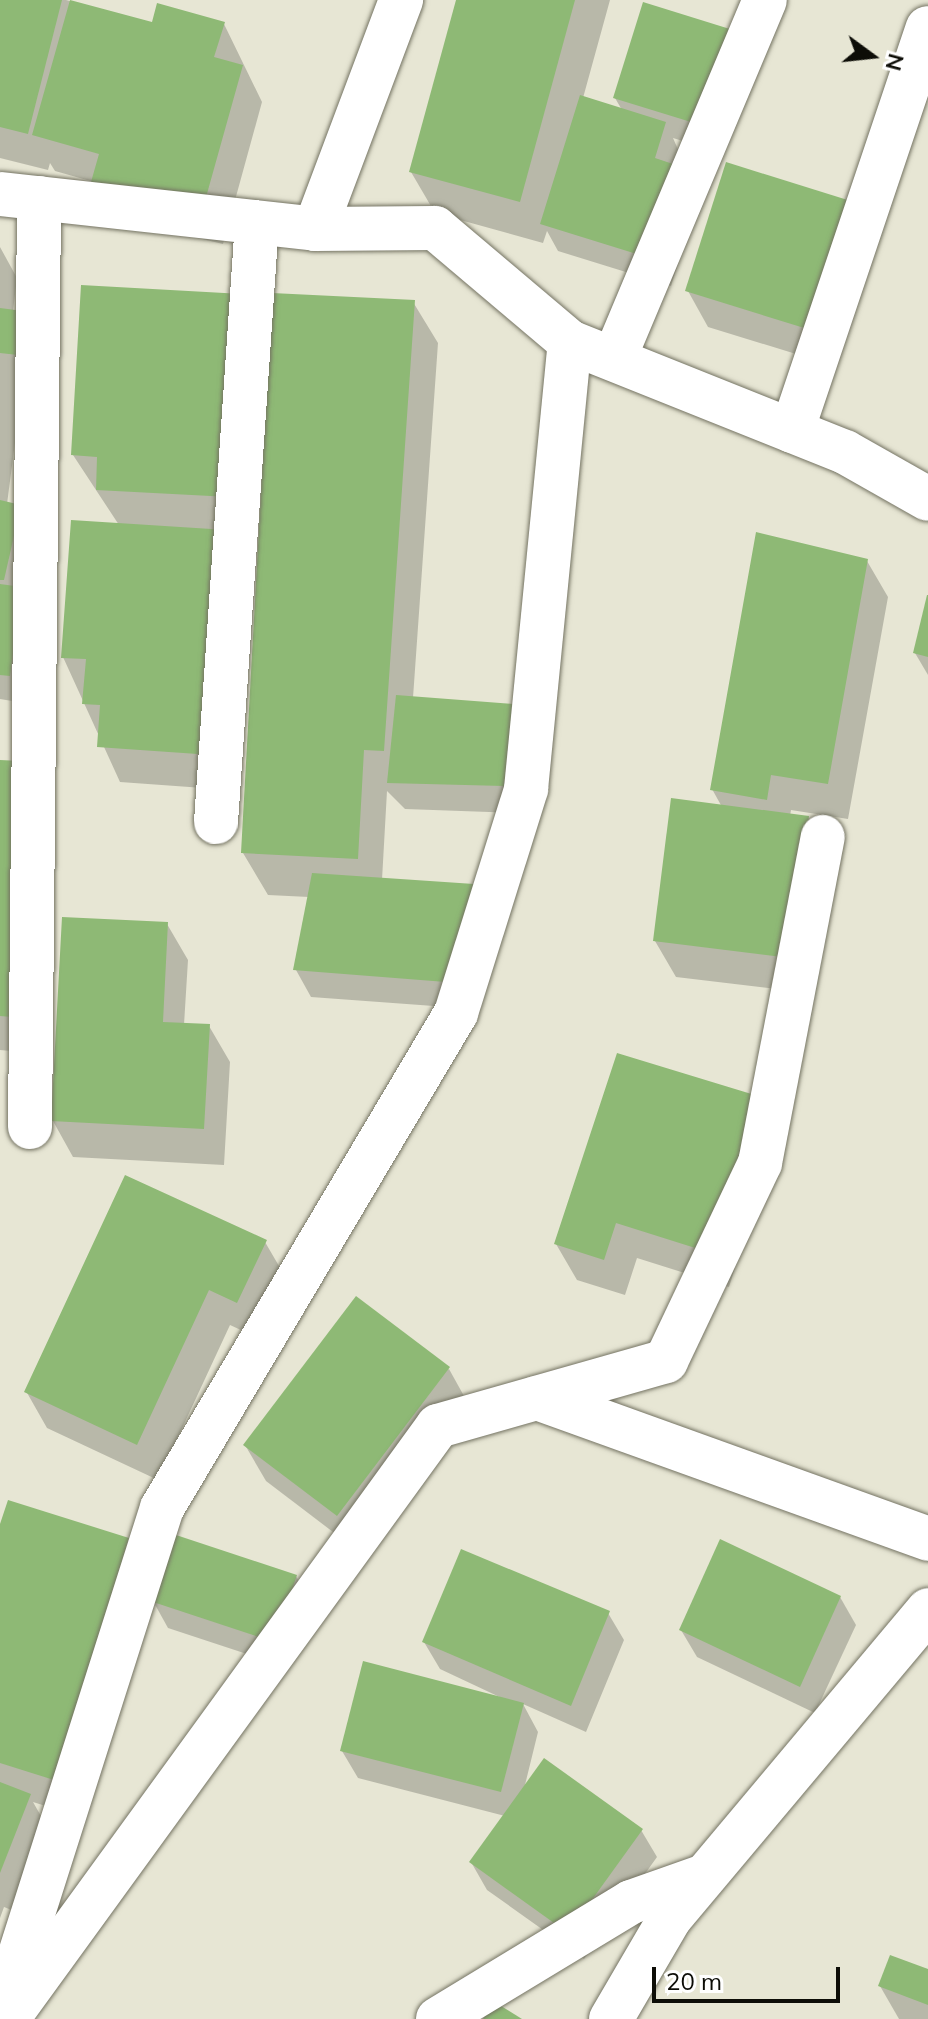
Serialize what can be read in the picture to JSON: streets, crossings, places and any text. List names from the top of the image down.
{
  "scale_bar": "20 m",
  "north": "right"
}
